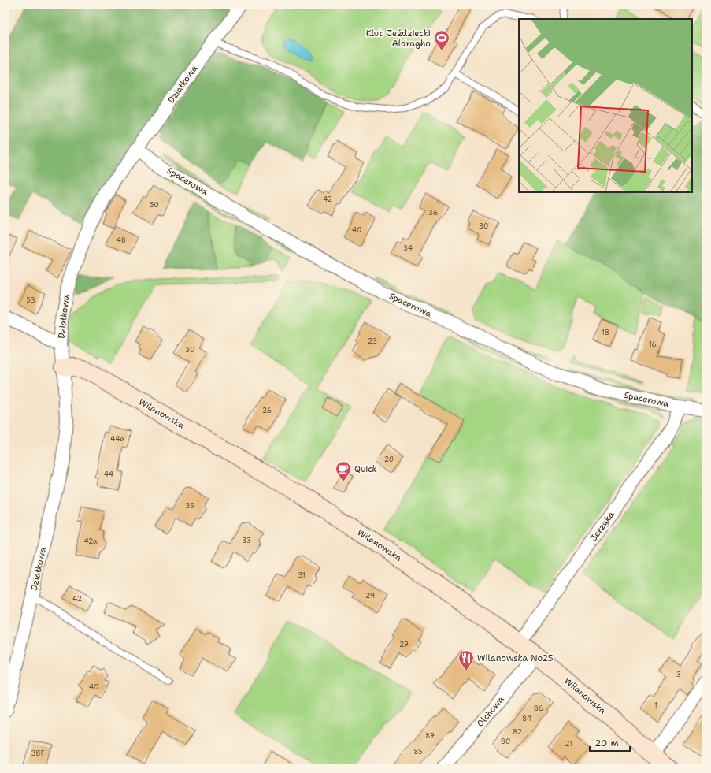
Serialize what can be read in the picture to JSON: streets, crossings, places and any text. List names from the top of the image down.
{
  "streets": {
    "street": [
      "Działkowa",
      "Spacerowa",
      "Wilanowska",
      "Jerzyka",
      "Olchowa"
    ]
  },
  "crossings": [
    ["Działkowa", "Spacerowa"],
    ["Działkowa", "Wilanowska"],
    ["Spacerowa", "Jerzyka"],
    ["Wilanowska", "Jerzyka"],
    ["Wilanowska", "Olchowa"]
  ],
  "places": {
    "sports": ["Klub Jeździecki Aldragho"],
    "cafe": ["Quick"],
    "restaurant": ["Wilanowska No25"]
  },
  "house_numbers": [
    "42",
    "50",
    "36",
    "30",
    "40",
    "48",
    "34",
    "53",
    "18",
    "23",
    "16",
    "30",
    "26",
    "44a",
    "20",
    "44",
    "35",
    "33",
    "42a",
    "31",
    "29",
    "42",
    "27",
    "3",
    "40",
    "1",
    "86",
    "84",
    "82",
    "87",
    "80",
    "21",
    "85",
    "38F"
  ],
  "scale_bar": "20 m"
}
